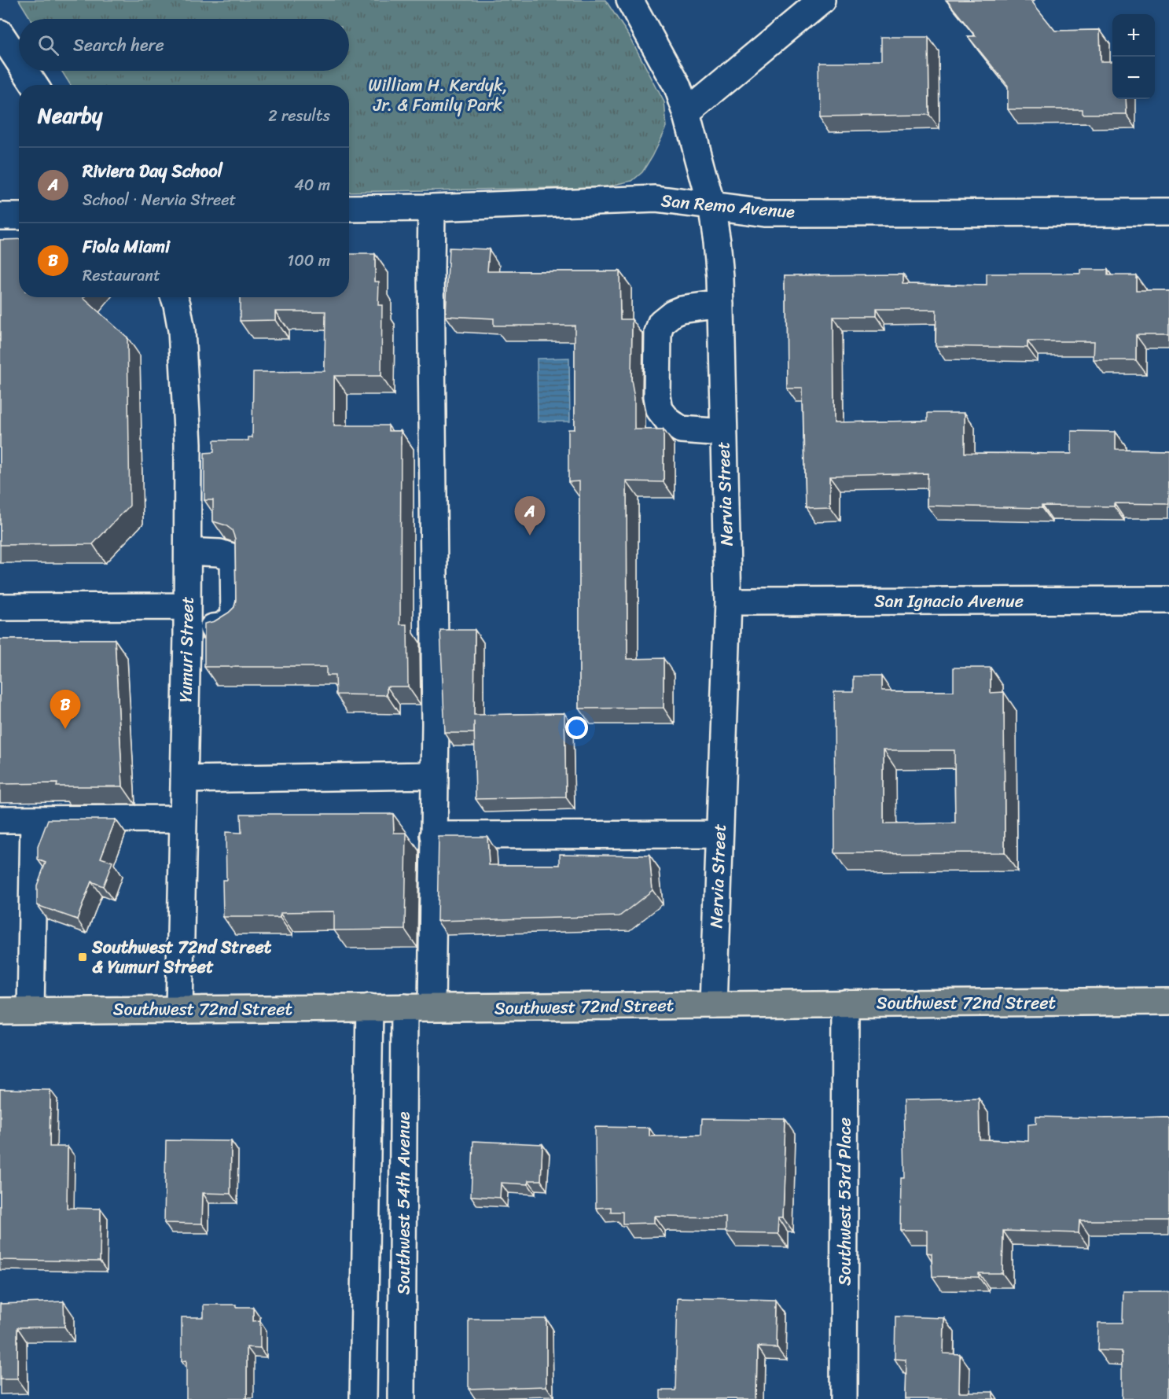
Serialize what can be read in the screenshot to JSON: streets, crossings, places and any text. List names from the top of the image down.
{
  "streets": {
    "main road": ["Southwest 72nd Street"],
    "street": [
      "San Remo Avenue",
      "Nervia Street",
      "San Ignacio Avenue",
      "Yumuri Street",
      "Southwest 53rd Place",
      "Southwest 54th Avenue"
    ]
  },
  "crossings": [
    ["San Remo Avenue", "Nervia Street"],
    ["Nervia Street", "San Ignacio Avenue"],
    ["Nervia Street", "Southwest 72nd Street"],
    ["Yumuri Street", "Southwest 72nd Street"],
    ["Southwest 72nd Street", "Southwest 53rd Place"],
    ["Southwest 72nd Street", "Southwest 54th Avenue"]
  ],
  "parks": ["William H. Kerdyk, Jr. & Family Park"],
  "places": {
    "transit": ["Southwest 72nd Street & Yumuri Street"]
  },
  "page": {
    "map_buttons": ["+", "−"],
    "search": "Search here",
    "heading": ["Nearby", "2 results"],
    "list": [
      {
        "mark": "A",
        "name": "Riviera Day School",
        "note": "School · Nervia Street",
        "value": "40 m"
      },
      {
        "mark": "B",
        "name": "Fiola Miami",
        "note": "Restaurant",
        "value": "100 m"
      }
    ],
    "pins": ["A", "B"]
  }
}
